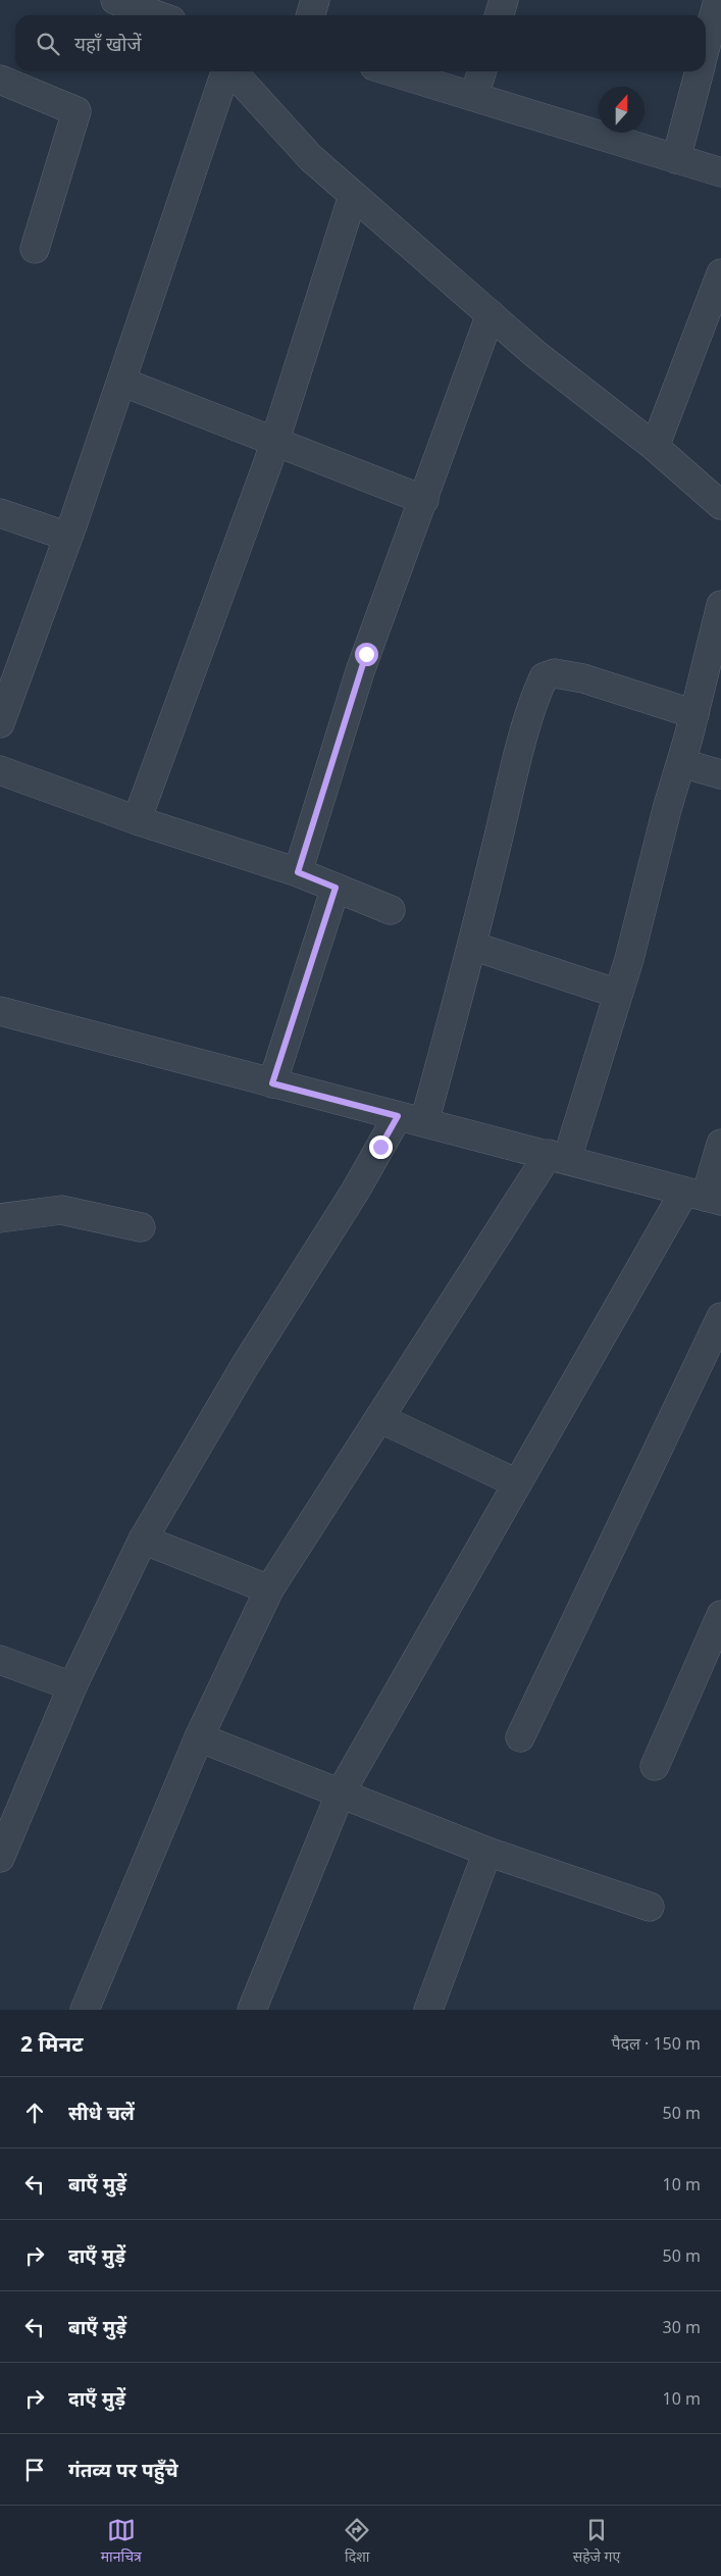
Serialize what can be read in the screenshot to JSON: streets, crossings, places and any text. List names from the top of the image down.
{
  "north": "top",
  "page": {
    "search": "यहाँ खोजें",
    "heading": ["2 मिनट", "पैदल · 150 m"],
    "list": [
      ["सीधे चलें", "50 m"],
      ["बाएँ मुड़ें", "10 m"],
      ["दाएँ मुड़ें", "50 m"],
      ["बाएँ मुड़ें", "30 m"],
      ["दाएँ मुड़ें", "10 m"],
      "गंतव्य पर पहुँचे"
    ],
    "nav": ["मानचित्र", "दिशा", "सहेजे गए"]
  }
}
